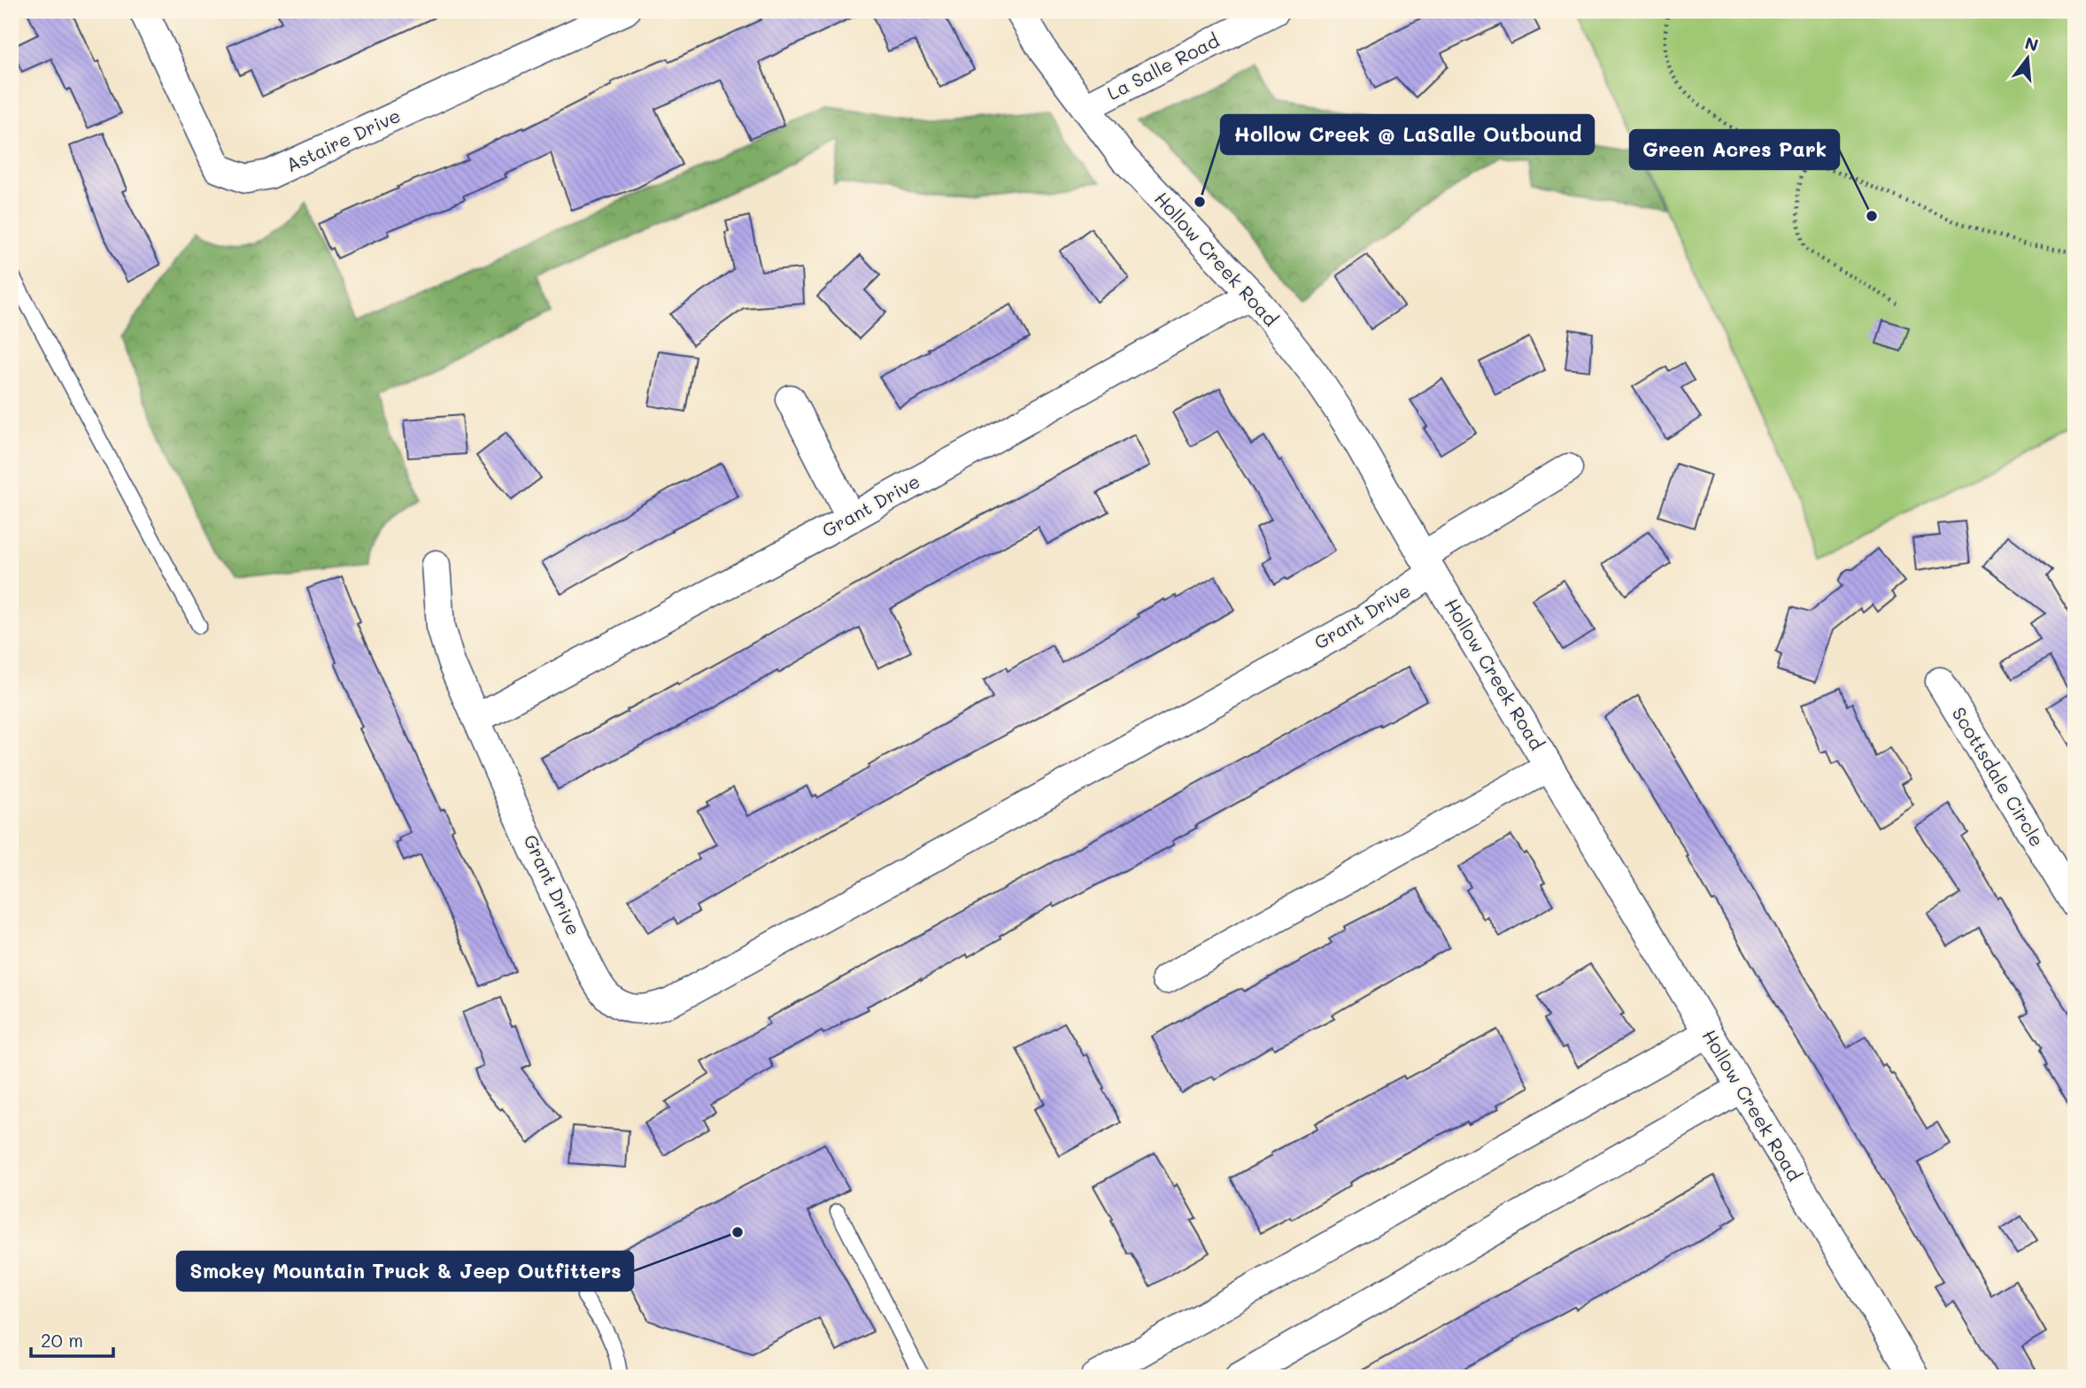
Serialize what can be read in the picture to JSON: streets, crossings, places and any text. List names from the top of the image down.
{
  "streets": {
    "street": [
      "La Salle Road",
      "Astaire Drive",
      "Hollow Creek Road",
      "Grant Drive",
      "Scottsdale Circle"
    ]
  },
  "crossings": [
    ["La Salle Road", "Hollow Creek Road"],
    ["Hollow Creek Road", "Grant Drive"]
  ],
  "places": ["Hollow Creek @ LaSalle Outbound", "Green Acres Park", "Smokey Mountain Truck & Jeep Outfitters"],
  "scale_bar": "20 m",
  "north": "top"
}
